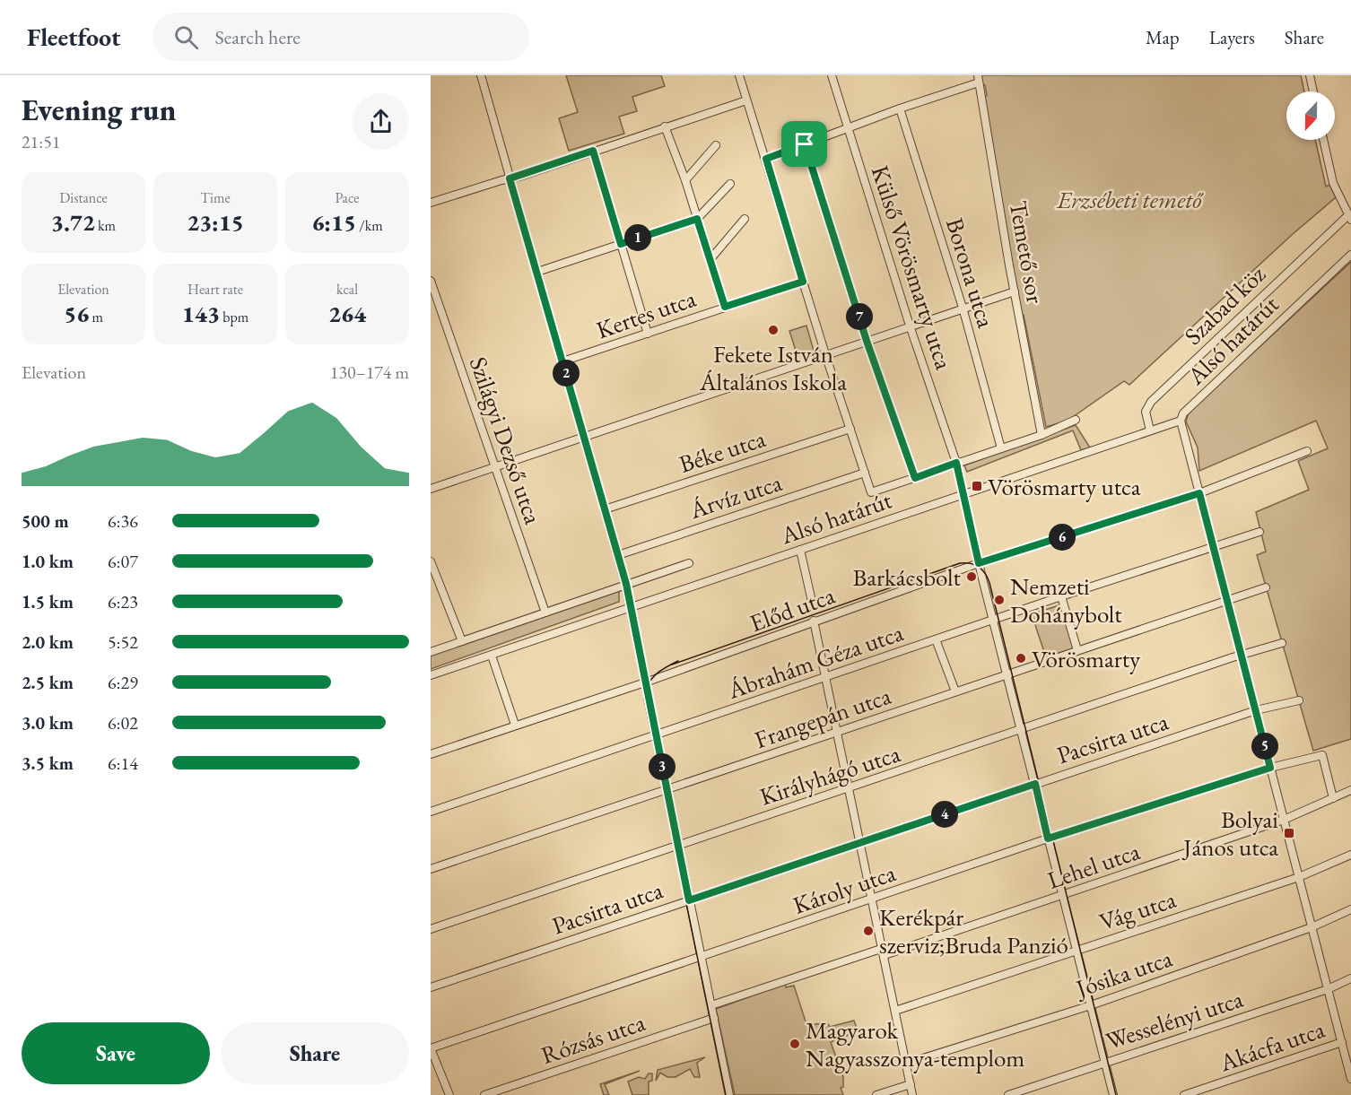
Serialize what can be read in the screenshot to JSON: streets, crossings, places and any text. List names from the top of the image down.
{
  "streets": {
    "street": [
      "Temető sor",
      "Külső Vörösmarty utca",
      "Borona utca",
      "Szabad köz",
      "Kertes utca",
      "Alsó határút",
      "Szilágyi Dezső utca",
      "Béke utca",
      "Árvíz utca",
      "Előd utca",
      "Ábrahám Géza utca",
      "Frangepán utca",
      "Pacsirta utca",
      "Királyhágó utca",
      "Lehel utca",
      "Károly utca",
      "Vág utca",
      "Jósika utca",
      "Wesselényi utca",
      "Rózsás utca",
      "Akácfa utca"
    ]
  },
  "crossings": [
    ["Temető sor", "Alsó határút"],
    ["Külső Vörösmarty utca", "Alsó határút"],
    ["Borona utca", "Alsó határút"],
    ["Szabad köz", "Alsó határút"],
    ["Alsó határút", "Árvíz utca"]
  ],
  "parks": ["Erzsébeti temető"],
  "places": {
    "other": [
      "Fekete István Általános Iskola",
      "Barkácsbolt",
      "Nemzeti Dohánybolt",
      "Vörösmarty",
      "Kerékpár szerviz;Bruda Panzió",
      "Magyarok Nagyasszonya-templom"
    ],
    "transit": ["Vörösmarty utca", "Bolyai János utca"]
  },
  "north": "bottom",
  "page": {
    "header": "Fleetfoot",
    "search": "Search here",
    "nav": ["Map", "Layers", "Share"],
    "heading": ["Evening run", "21:51"],
    "stats": [
      ["Distance", "3.72 km"],
      ["Time", "23:15"],
      ["Pace", "6:15 /km"],
      ["Elevation", "56 m"],
      ["Heart rate", "143 bpm"],
      ["kcal", "264"]
    ],
    "pins": [
      "1",
      "7",
      "2",
      "6",
      "5",
      "3",
      "4"
    ],
    "chart": ["Elevation", "130–174 m"],
    "list": [
      {
        "name": "500 m",
        "note": "6:36"
      },
      {
        "name": "1.0 km",
        "note": "6:07"
      },
      {
        "name": "1.5 km",
        "note": "6:23"
      },
      {
        "name": "2.0 km",
        "note": "5:52"
      },
      {
        "name": "2.5 km",
        "note": "6:29"
      },
      {
        "name": "3.0 km",
        "note": "6:02"
      },
      {
        "name": "3.5 km",
        "note": "6:14"
      }
    ],
    "buttons": ["Save", "Share"]
  }
}
